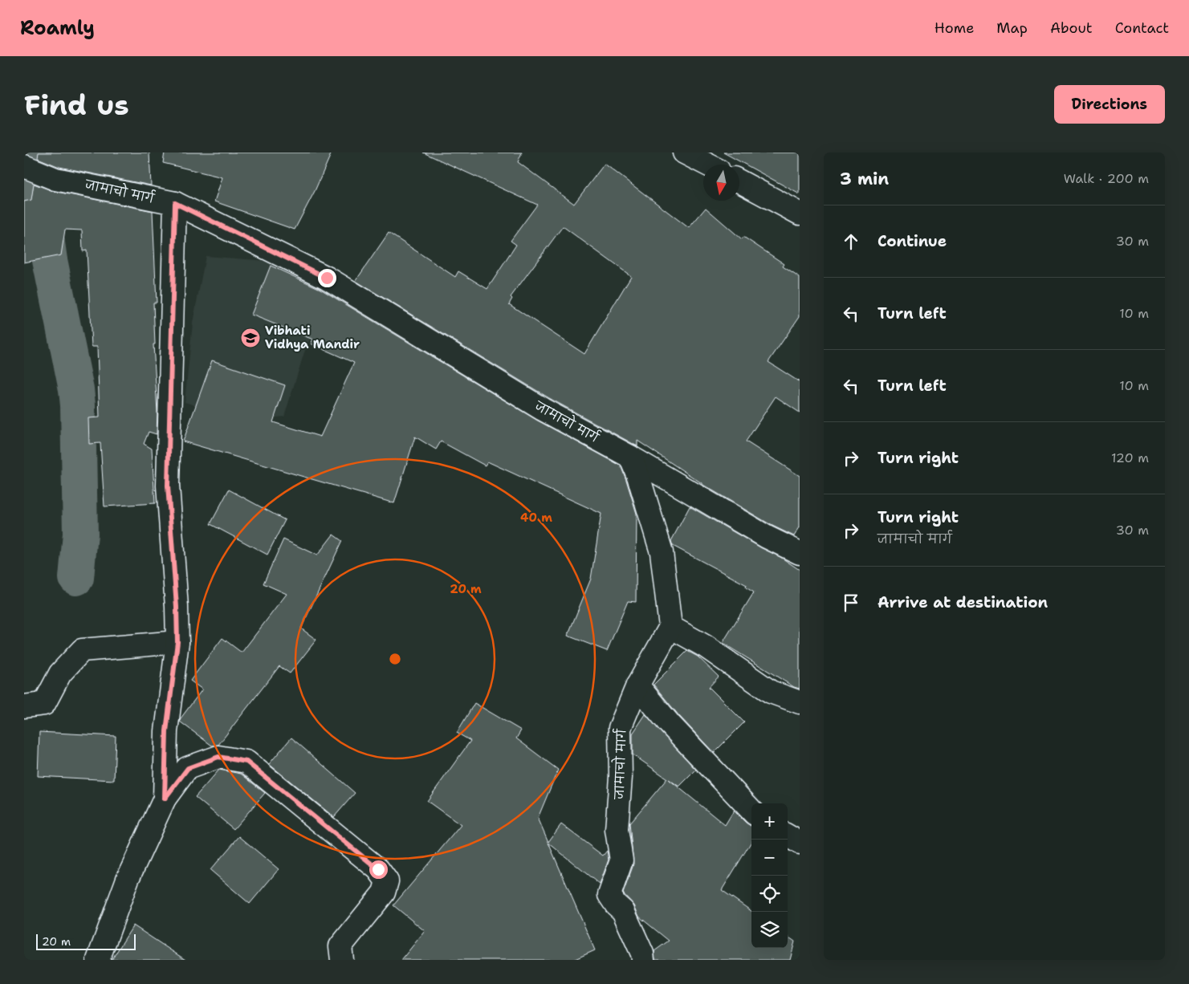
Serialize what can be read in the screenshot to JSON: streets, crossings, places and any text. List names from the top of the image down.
{
  "streets": {
    "street": ["जामाचो मार्ग"]
  },
  "places": {
    "school or university": ["Vibhati Vidhya Mandir"]
  },
  "scale_bar": "20 m",
  "north": "bottom",
  "page": {
    "header": "Roamly",
    "nav": [
      "Home",
      "Map",
      "About",
      "Contact"
    ],
    "buttons": "Directions",
    "title": "Find us",
    "heading": ["3 min", "Walk · 200 m"],
    "list": [
      ["Continue", "30 m"],
      ["Turn left", "10 m"],
      ["Turn left", "10 m"],
      ["Turn right", "120 m"],
      ["Turn right", "जामाचो मार्ग", "30 m"],
      "Arrive at destination"
    ],
    "map_buttons": ["+", "−"],
    "scale": "20 m"
  },
  "rings": ["40 m", "20 m"]
}
